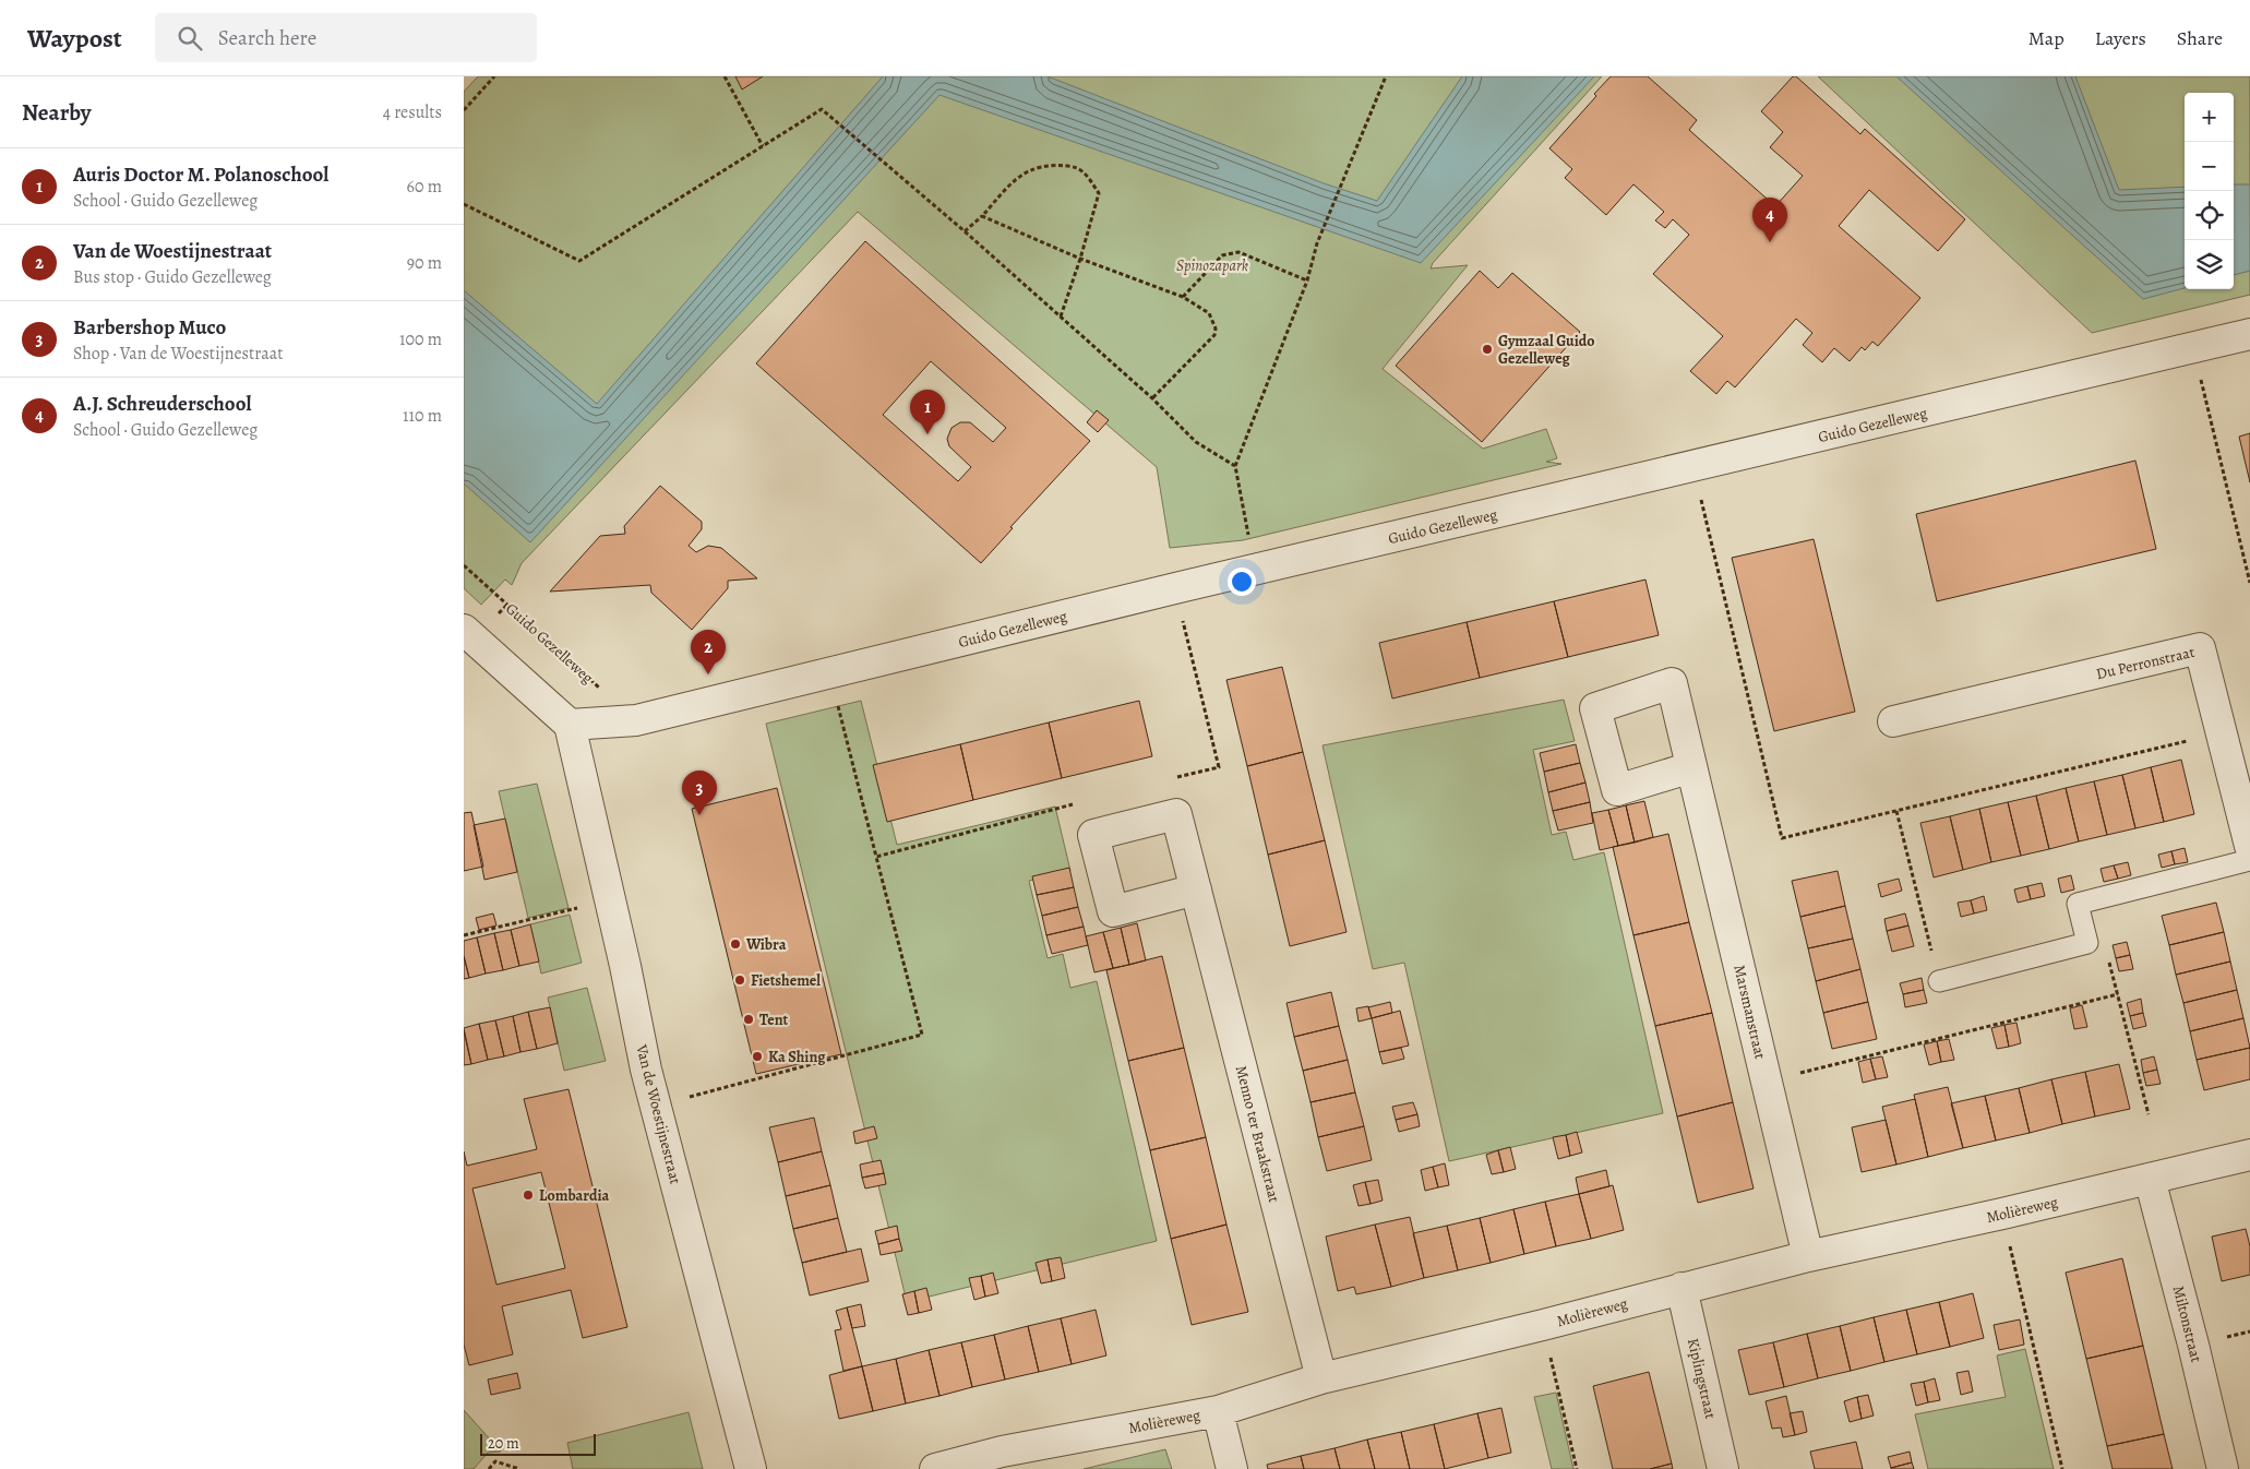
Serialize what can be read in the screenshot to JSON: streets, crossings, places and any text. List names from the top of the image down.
{
  "streets": {
    "street": [
      "Guido Gezelleweg",
      "Du Perronstraat",
      "Marsmanstraat",
      "Van de Woestijnestraat",
      "Menno ter Braakstraat",
      "Molièreweg",
      "Miltonstraat",
      "Kiplingstraat"
    ]
  },
  "crossings": [
    ["Guido Gezelleweg", "Van de Woestijnestraat"],
    ["Marsmanstraat", "Molièreweg"],
    ["Menno ter Braakstraat", "Molièreweg"],
    ["Molièreweg", "Miltonstraat"],
    ["Molièreweg", "Kiplingstraat"]
  ],
  "parks": ["Spinozapark"],
  "places": [
    "Gymzaal Guido Gezelleweg",
    "Wibra",
    "Fietshemel",
    "Tent",
    "Ka Shing",
    "Lombardia"
  ],
  "scale_bar": "20 m",
  "page": {
    "header": "Waypost",
    "search": "Search here",
    "nav": ["Map", "Layers", "Share"],
    "heading": ["Nearby", "4 results"],
    "map_buttons": ["+", "−"],
    "list": [
      {
        "mark": "1",
        "name": "Auris Doctor M. Polanoschool",
        "note": "School · Guido Gezelleweg",
        "value": "60 m"
      },
      {
        "mark": "2",
        "name": "Van de Woestijnestraat",
        "note": "Bus stop · Guido Gezelleweg",
        "value": "90 m"
      },
      {
        "mark": "3",
        "name": "Barbershop Muco",
        "note": "Shop · Van de Woestijnestraat",
        "value": "100 m"
      },
      {
        "mark": "4",
        "name": "A.J. Schreuderschool",
        "note": "School · Guido Gezelleweg",
        "value": "110 m"
      }
    ],
    "pins": [
      "4",
      "1",
      "2",
      "3"
    ],
    "scale": "20 m"
  }
}
